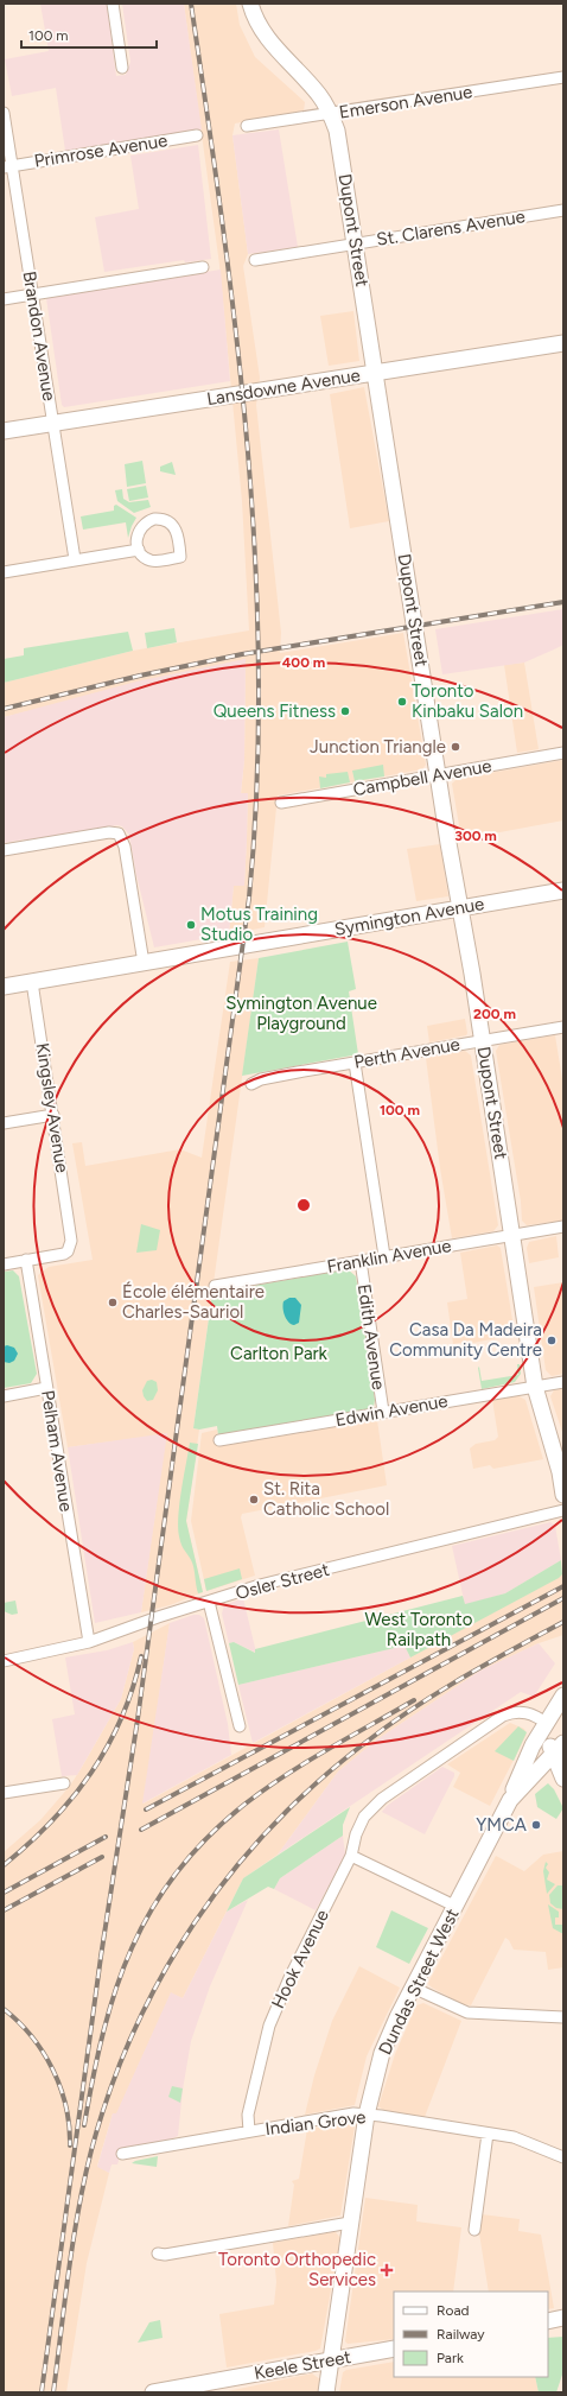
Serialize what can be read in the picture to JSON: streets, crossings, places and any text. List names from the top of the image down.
{
  "streets": {
    "main road": [
      "Dupont Street",
      "Lansdowne Avenue",
      "Symington Avenue",
      "Dundas Street West",
      "Keele Street"
    ],
    "street": [
      "Emerson Avenue",
      "Primrose Avenue",
      "St. Clarens Avenue",
      "Brandon Avenue",
      "Campbell Avenue",
      "Perth Avenue",
      "Kingsley Avenue",
      "Franklin Avenue",
      "Edith Avenue",
      "Edwin Avenue",
      "Pelham Avenue",
      "Osler Street",
      "Hook Avenue",
      "Indian Grove"
    ]
  },
  "crossings": [
    ["Emerson Avenue", "Dupont Street"],
    ["Primrose Avenue", "Brandon Avenue"],
    ["St. Clarens Avenue", "Dupont Street"],
    ["Dupont Street", "Lansdowne Avenue"],
    ["Dupont Street", "Campbell Avenue"],
    ["Dupont Street", "Symington Avenue"],
    ["Dupont Street", "Perth Avenue"],
    ["Dupont Street", "Franklin Avenue"],
    ["Dupont Street", "Edwin Avenue"],
    ["Brandon Avenue", "Lansdowne Avenue"],
    ["Symington Avenue", "Kingsley Avenue"],
    ["Kingsley Avenue", "Pelham Avenue"],
    ["Franklin Avenue", "Edith Avenue"],
    ["Edith Avenue", "Edwin Avenue"],
    ["Pelham Avenue", "Osler Street"],
    ["Hook Avenue", "Indian Grove"],
    ["Dundas Street West", "Indian Grove"],
    ["Dundas Street West", "Keele Street"]
  ],
  "parks": ["Symington Avenue Playground", "Carlton Park", "West Toronto Railpath"],
  "places": {
    "other": [
      "Toronto Kinbaku Salon",
      "Queens Fitness",
      "Junction Triangle",
      "Motus Training Studio",
      "École élémentaire Charles-Sauriol",
      "Casa Da Madeira Community Centre",
      "St. Rita Catholic School",
      "YMCA"
    ],
    "health": ["Toronto Orthopedic Services"]
  },
  "legend": ["Road", "Railway", "Park"],
  "scale_bar": "100 m",
  "rings": [
    "400 m",
    "300 m",
    "200 m",
    "100 m"
  ]
}
